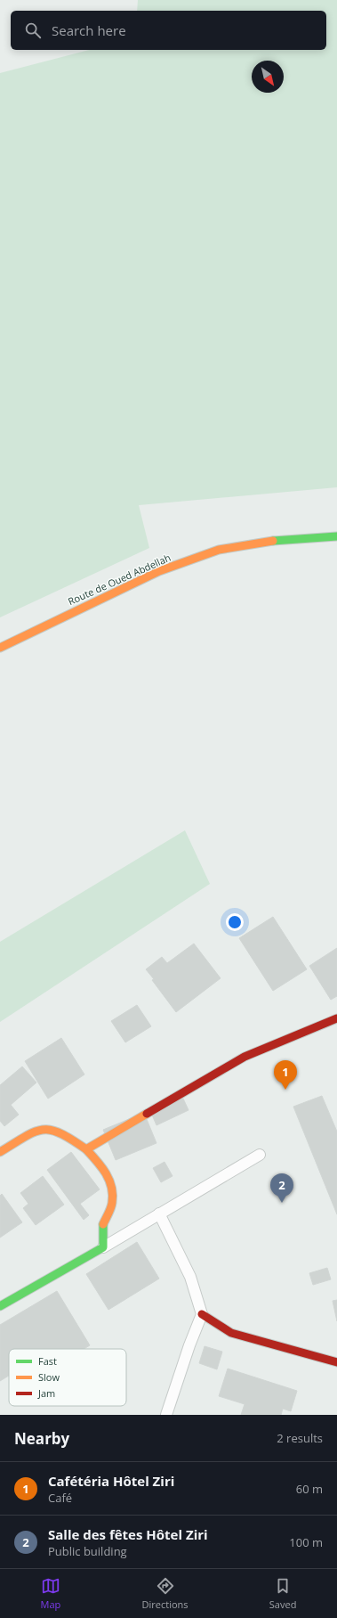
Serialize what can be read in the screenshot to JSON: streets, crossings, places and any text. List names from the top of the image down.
{
  "streets": {
    "street": ["Route de Oued Abdellah"]
  },
  "legend": ["Fast", "Slow", "Jam"],
  "north": "bottom right",
  "page": {
    "search": "Search here",
    "pins": ["1", "2"],
    "heading": ["Nearby", "2 results"],
    "list": [
      {
        "mark": "1",
        "name": "Cafétéria Hôtel Ziri",
        "note": "Café",
        "value": "60 m"
      },
      {
        "mark": "2",
        "name": "Salle des fêtes Hôtel Ziri",
        "note": "Public building",
        "value": "100 m"
      }
    ],
    "nav": ["Map", "Directions", "Saved"]
  }
}
